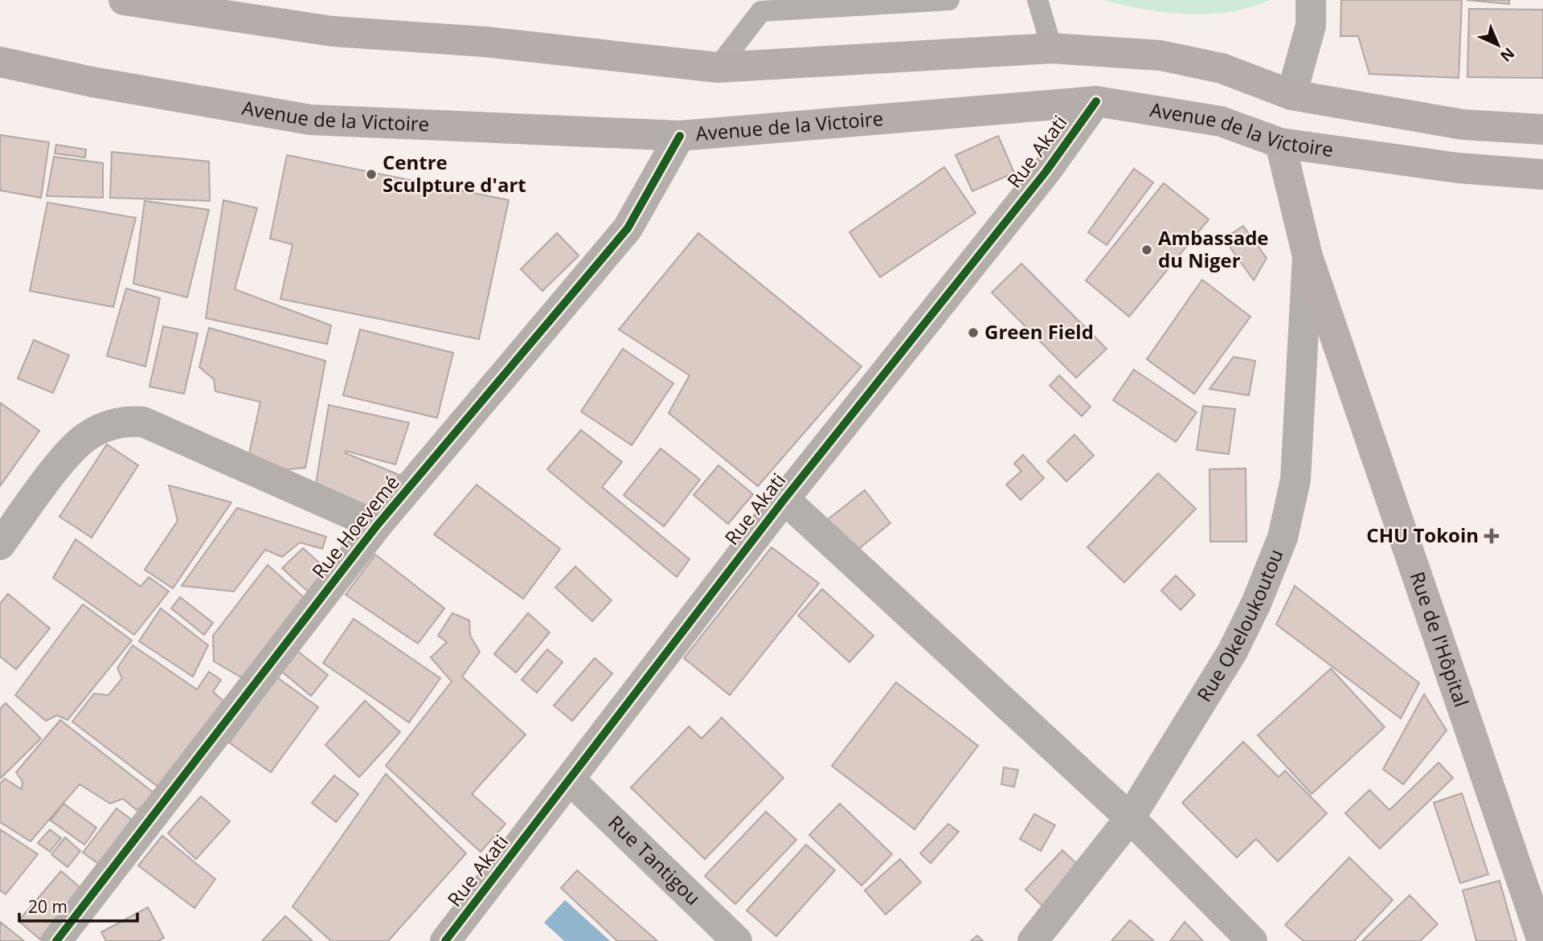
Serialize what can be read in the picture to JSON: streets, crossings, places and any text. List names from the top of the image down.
{
  "streets": {
    "highway": ["Avenue de la Victoire"],
    "street": [
      "Rue Akati",
      "Rue Hoevemé",
      "Rue Okeloukoutou",
      "Rue de l'Hôpital",
      "Rue Tantigou"
    ]
  },
  "crossings": [
    ["Avenue de la Victoire", "Rue Akati"],
    ["Avenue de la Victoire", "Rue Hoevemé"],
    ["Avenue de la Victoire", "Rue de l'Hôpital"],
    ["Rue Akati", "Rue Tantigou"],
    ["Rue Okeloukoutou", "Rue de l'Hôpital"]
  ],
  "places": {
    "other": ["Centre Sculpture d'art", "Ambassade du Niger", "Green Field"],
    "health": ["CHU Tokoin"]
  },
  "scale_bar": "20 m",
  "north": "bottom right"
}
